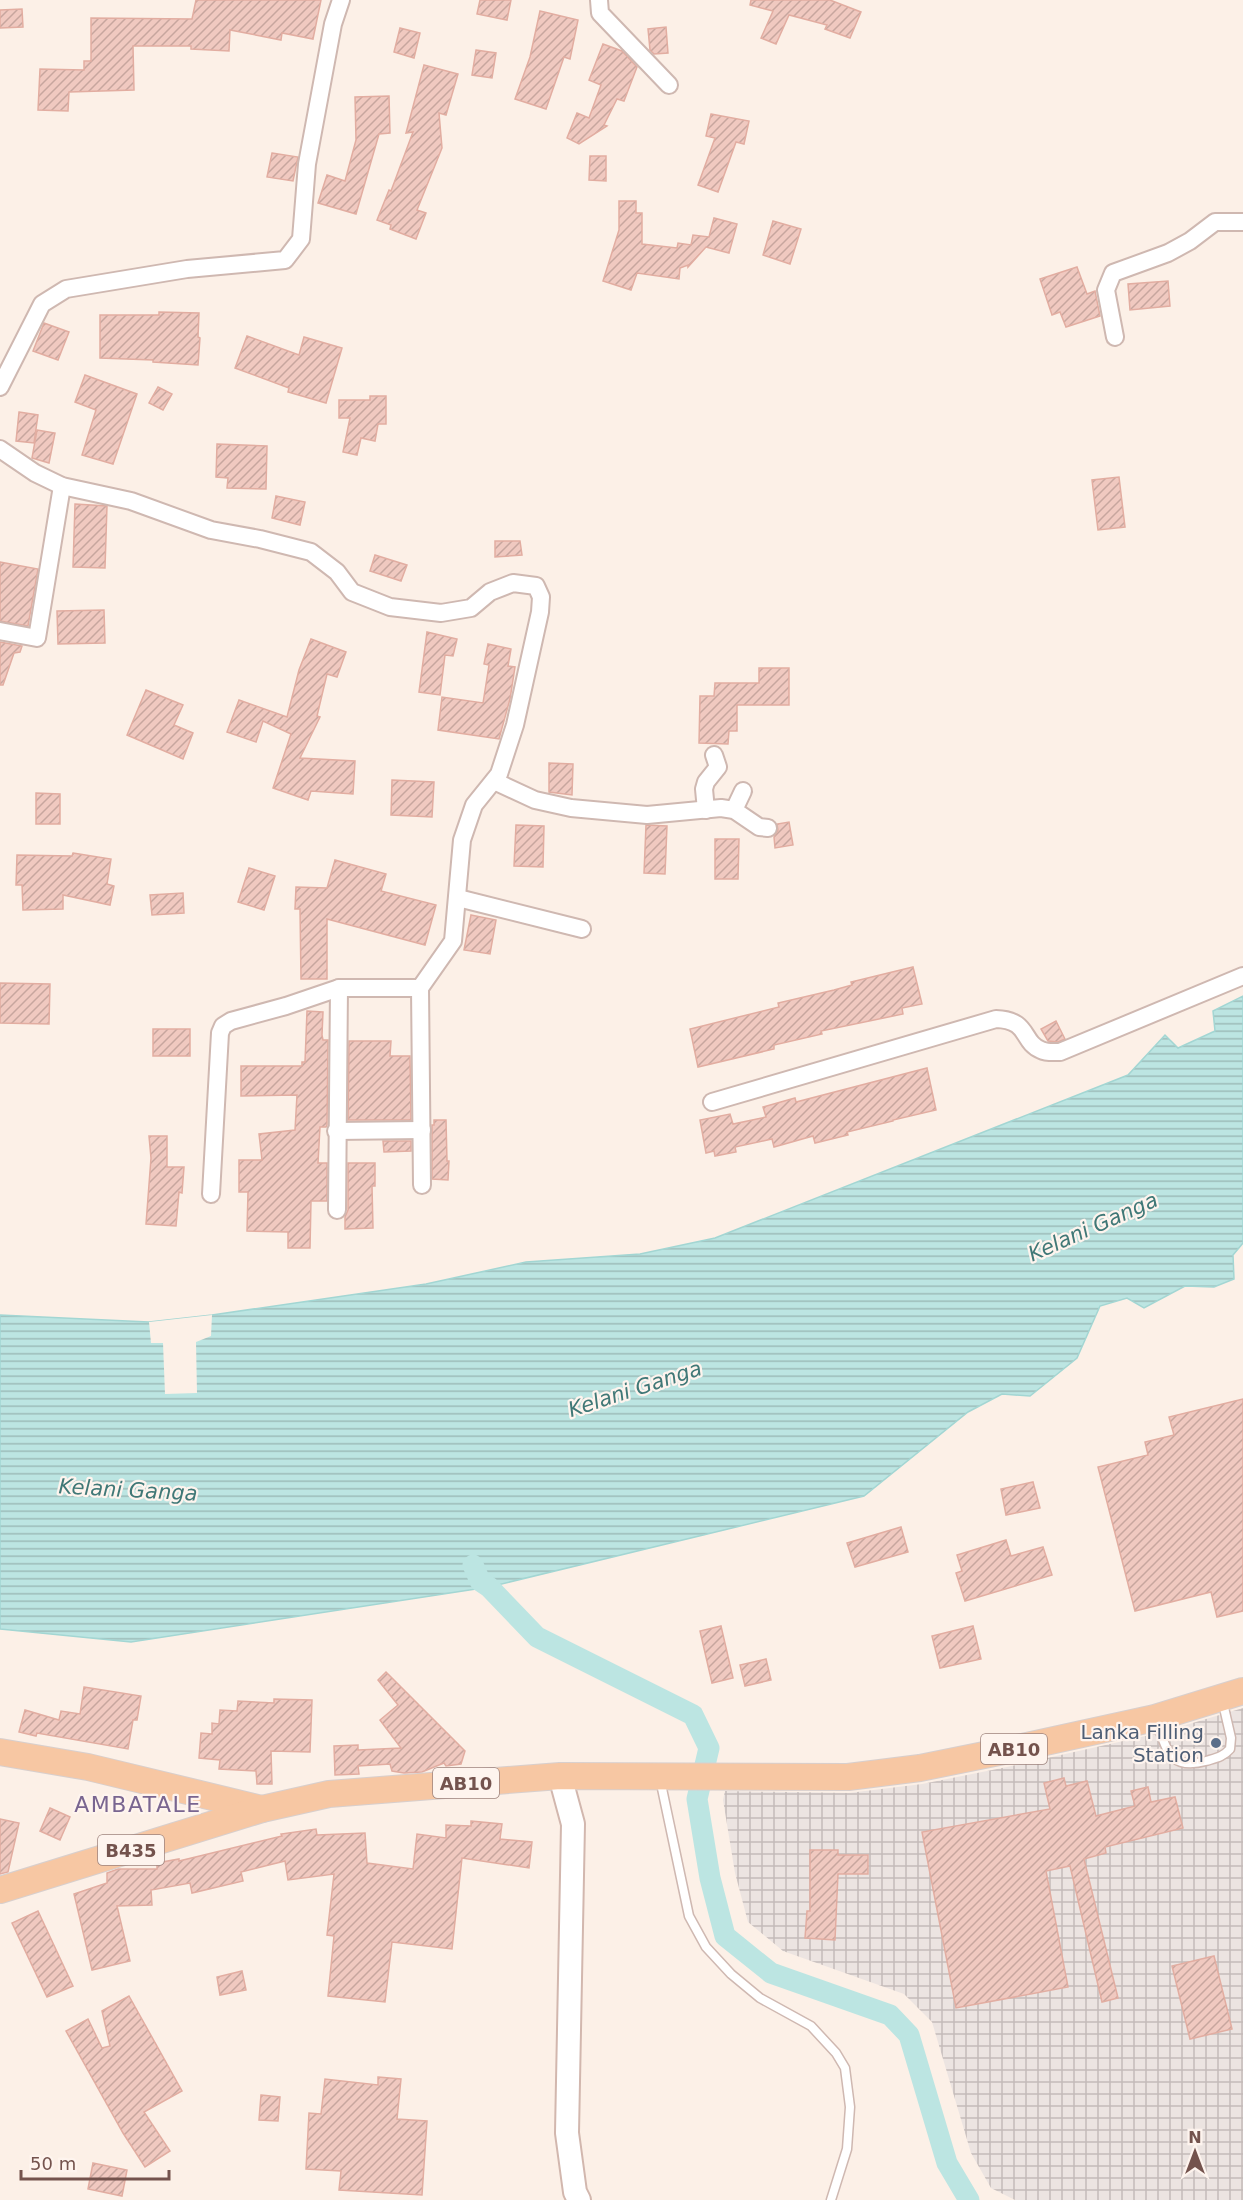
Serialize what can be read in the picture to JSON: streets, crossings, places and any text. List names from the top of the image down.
{
  "streets": {
    "main road": ["AB10", "B435"]
  },
  "crossings": [
    ["AB10", "B435"]
  ],
  "districts": ["AMBATALE"],
  "water": ["Kelani Ganga"],
  "places": ["Lanka Filling Station"],
  "scale_bar": "50 m",
  "north": "top"
}
